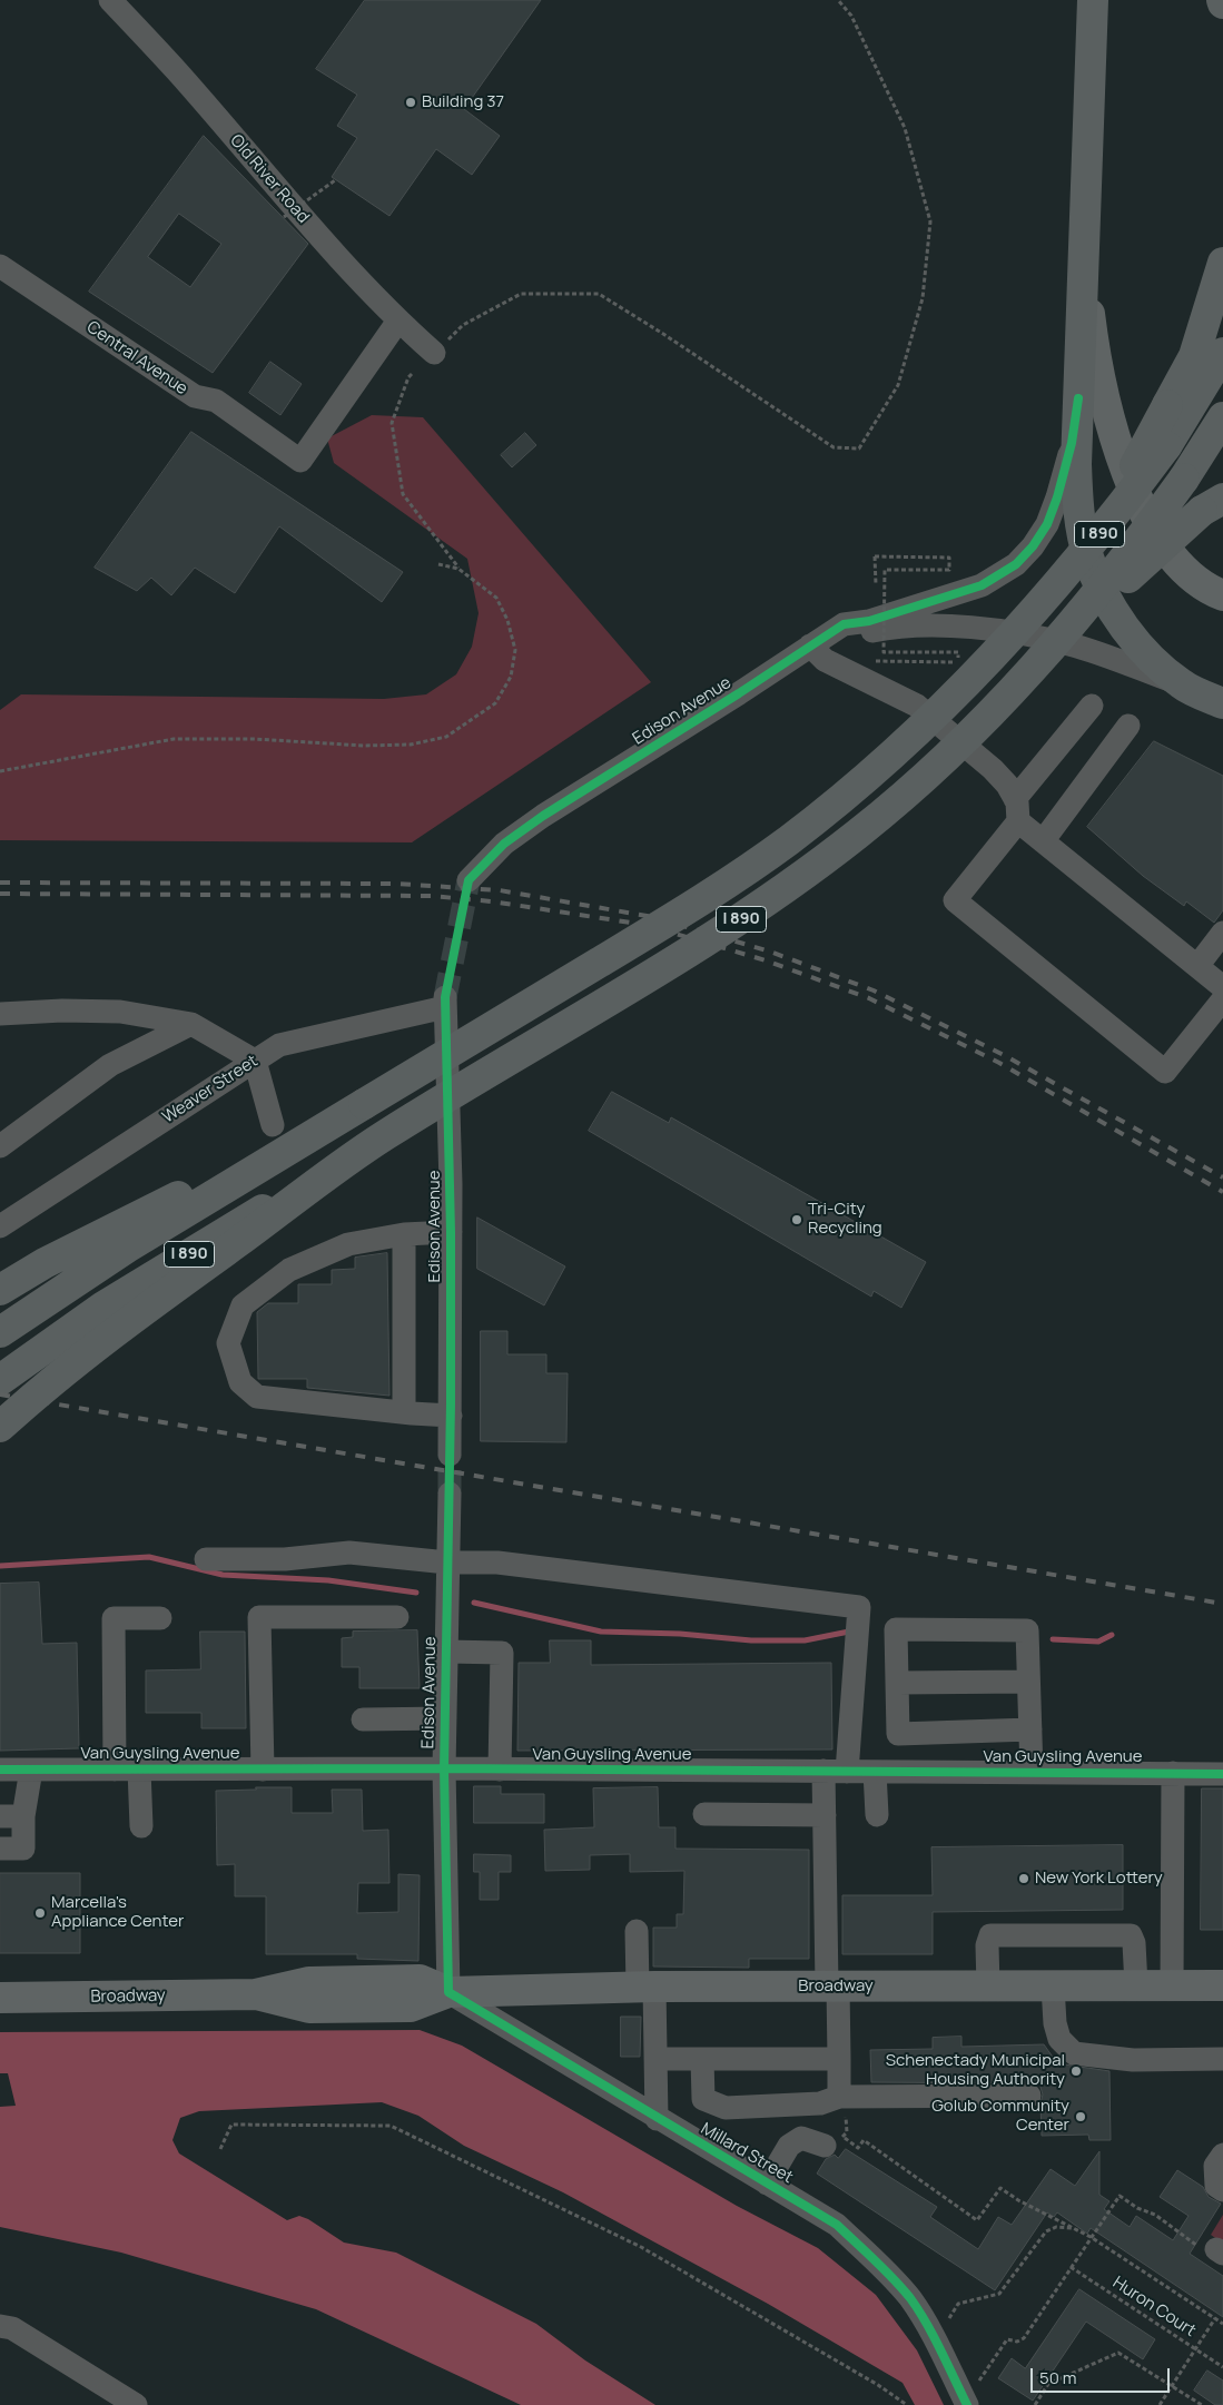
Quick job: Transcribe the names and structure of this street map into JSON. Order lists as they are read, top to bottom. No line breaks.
{"streets":{"highway":["I 890"],"main road":["Broadway"],"street":["Old River Road","Central Avenue","Edison Avenue","Weaver Street","Van Guysling Avenue","Millard Street"],"path":["Huron Court"]},"crossings":[["Old River Road","Central Avenue"],["Edison Avenue","Weaver Street"],["Edison Avenue","Van Guysling Avenue"],["Edison Avenue","Broadway"],["Edison Avenue","Millard Street"],["Broadway","Millard Street"]],"places":["Building 37","Tri-City Recycling","New York Lottery","Marcella's Appliance Center","Schenectady Municipal Housing Authority","Golub Community Center"],"scale_bar":"50 m"}
